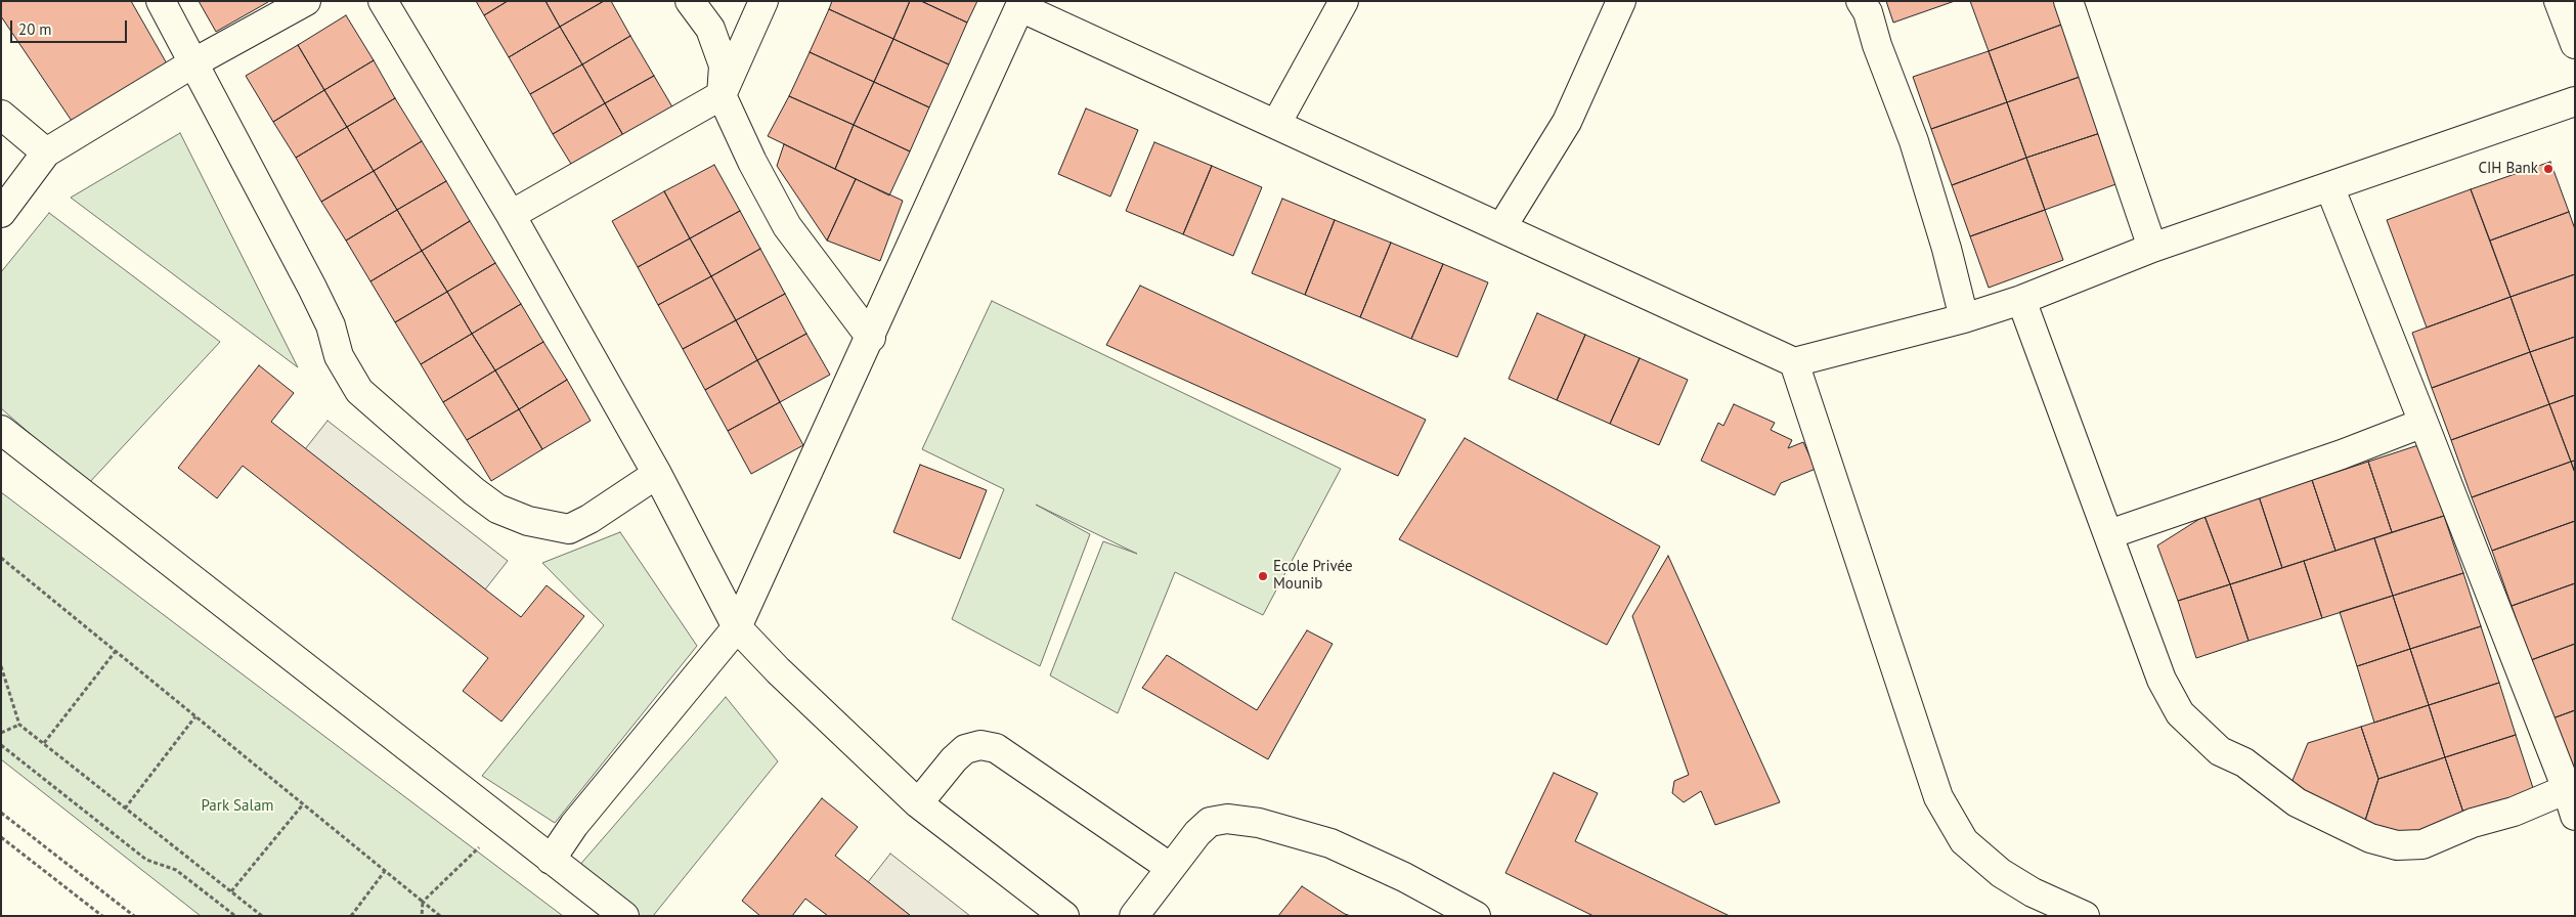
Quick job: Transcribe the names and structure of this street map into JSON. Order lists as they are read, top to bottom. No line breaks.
{"parks":["Park Salam"],"places":["CIH Bank","Ecole Privée Mounib"],"scale_bar":"20 m"}
